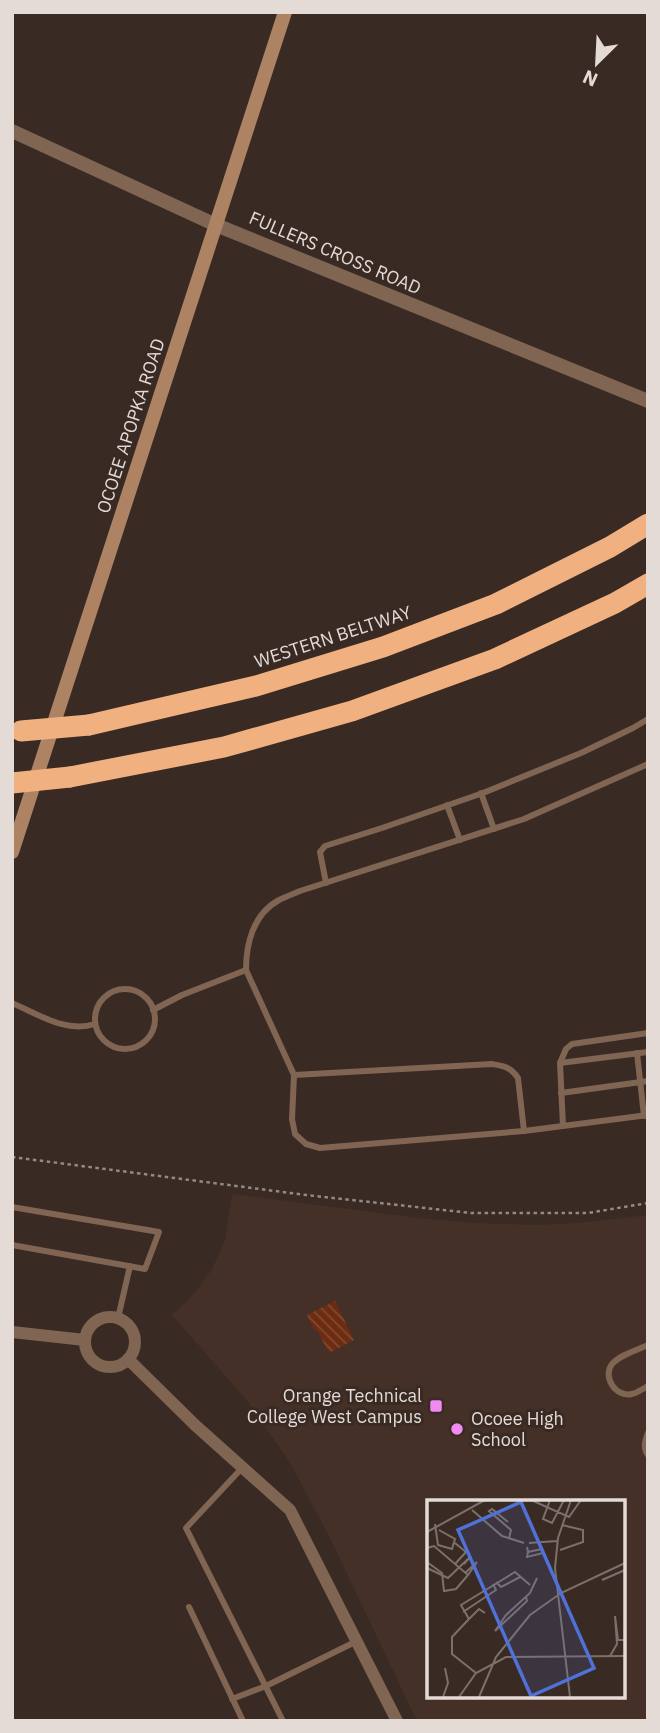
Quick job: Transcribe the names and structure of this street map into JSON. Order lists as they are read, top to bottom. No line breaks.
{"streets":{"highway":["WESTERN BELTWAY"],"main road":["OCOEE APOPKA ROAD"],"street":["FULLERS CROSS ROAD"]},"crossings":[["FULLERS CROSS ROAD","OCOEE APOPKA ROAD"]],"places":{"transit":["Orange Technical College West Campus"],"other":["Ocoee High School"]},"north":"bottom left"}
